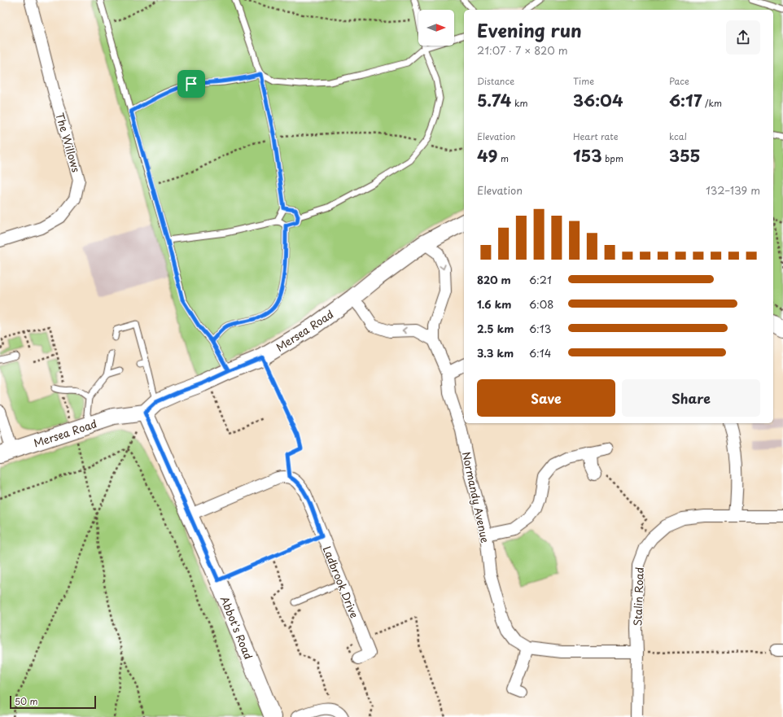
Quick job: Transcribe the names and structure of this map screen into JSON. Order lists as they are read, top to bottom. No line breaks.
{"streets":{"main road":["Mersea Road","Abbot's Road"],"street":["The Willows","Normandy Avenue","Ladbrook Drive","Stalin Road"]},"crossings":[["Mersea Road","Normandy Avenue"],["Mersea Road","Abbot's Road"],["Normandy Avenue","Stalin Road"]],"scale_bar":"50 m","north":"right","page":{"heading":["Evening run","21:07 · 7 × 820 m"],"stats":[["Distance","5.74 km"],["Time","36:04"],["Pace","6:17 /km"],["Elevation","49 m"],["Heart rate","153 bpm"],["kcal","355"]],"chart":["Elevation","132–139 m"],"list":[{"name":"820 m","note":"6:21"},{"name":"1.6 km","note":"6:08"},{"name":"2.5 km","note":"6:13"},{"name":"3.3 km","note":"6:14"}],"buttons":["Save","Share"],"scale":"50 m"}}
